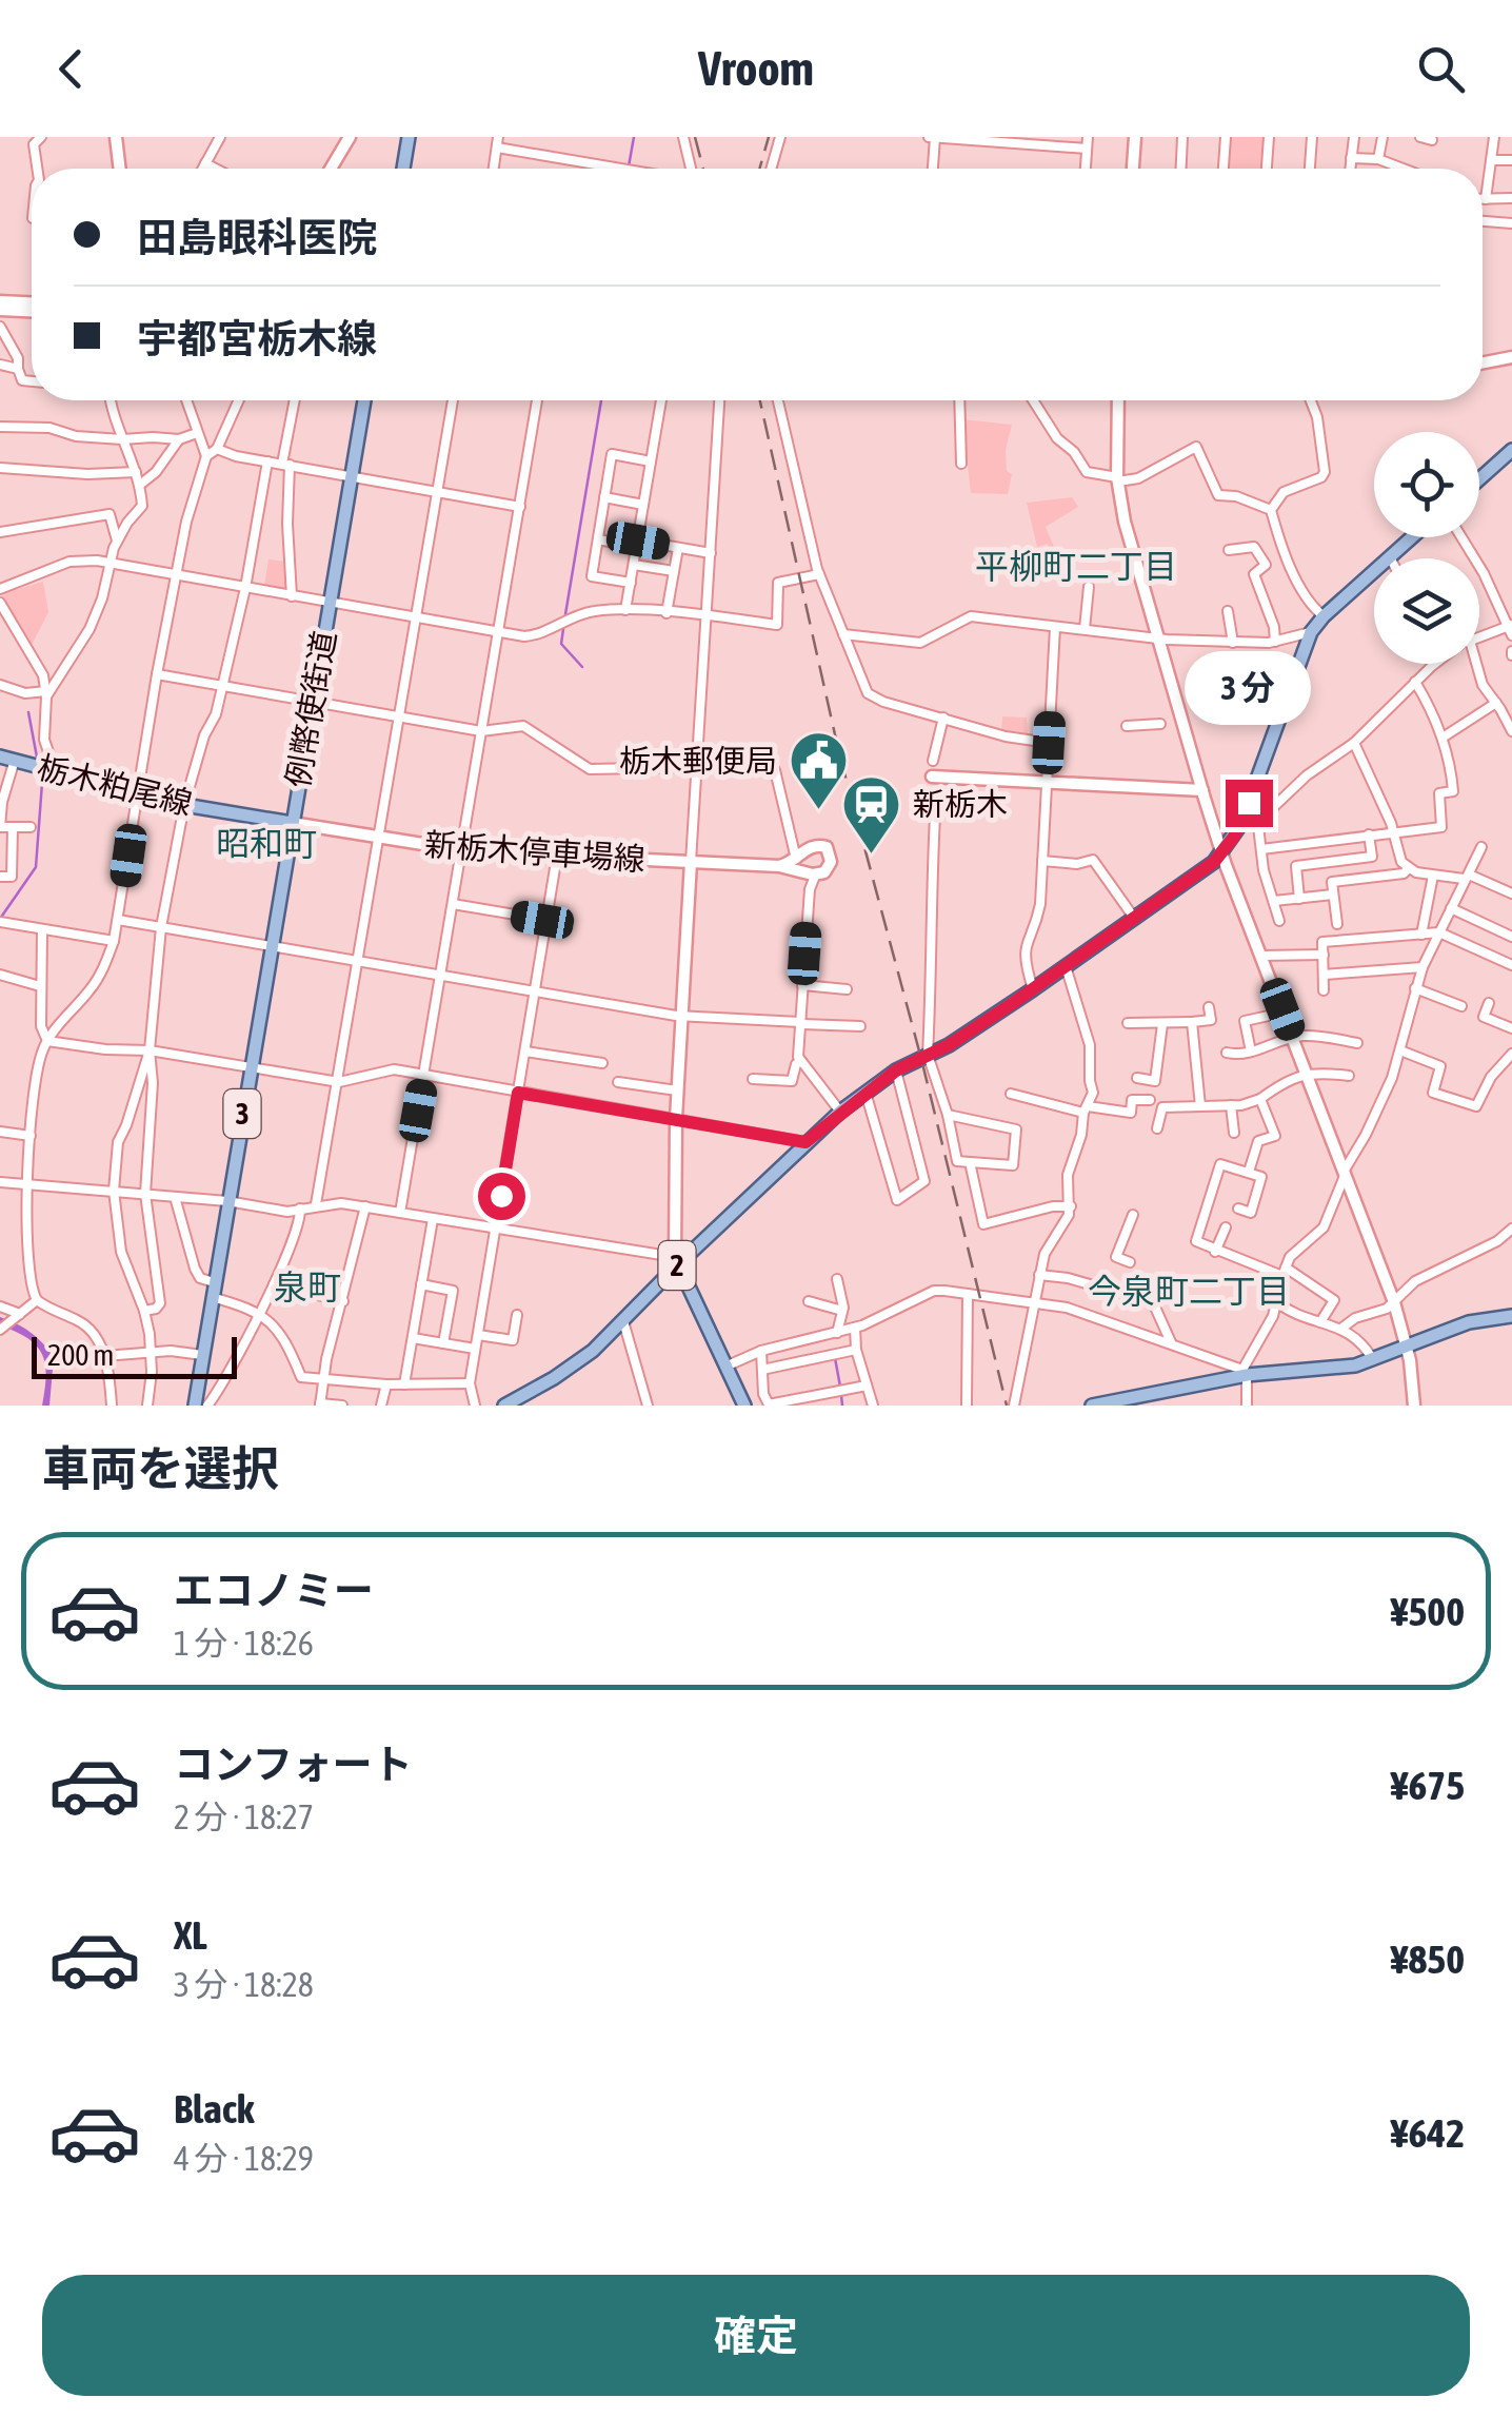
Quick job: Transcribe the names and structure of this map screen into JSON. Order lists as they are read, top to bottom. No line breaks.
{"streets":{"main road":["例幣使街道","栃木粕尾線","3","2"],"street":["新栃木停車場線"]},"crossings":[["例幣使街道","栃木粕尾線"],["例幣使街道","新栃木停車場線"],["栃木粕尾線","新栃木停車場線"]],"districts":["平柳町二丁目","昭和町","泉町","今泉町二丁目"],"places":{"public building":["栃木郵便局"],"station":["新栃木"]},"scale_bar":"200 m","page":{"header":"Vroom","banner":["田島眼科医院","宇都宮栃木線"],"bubble":"3 分","scale":"200 m","heading":"車両を選択","list":[{"name":"エコノミー","note":"1 分 · 18:26","value":"¥500"},{"name":"コンフォート","note":"2 分 · 18:27","value":"¥675"},{"name":"XL","note":"3 分 · 18:28","value":"¥850"},{"name":"Black","note":"4 分 · 18:29","value":"¥642"}],"buttons":"確定"}}
